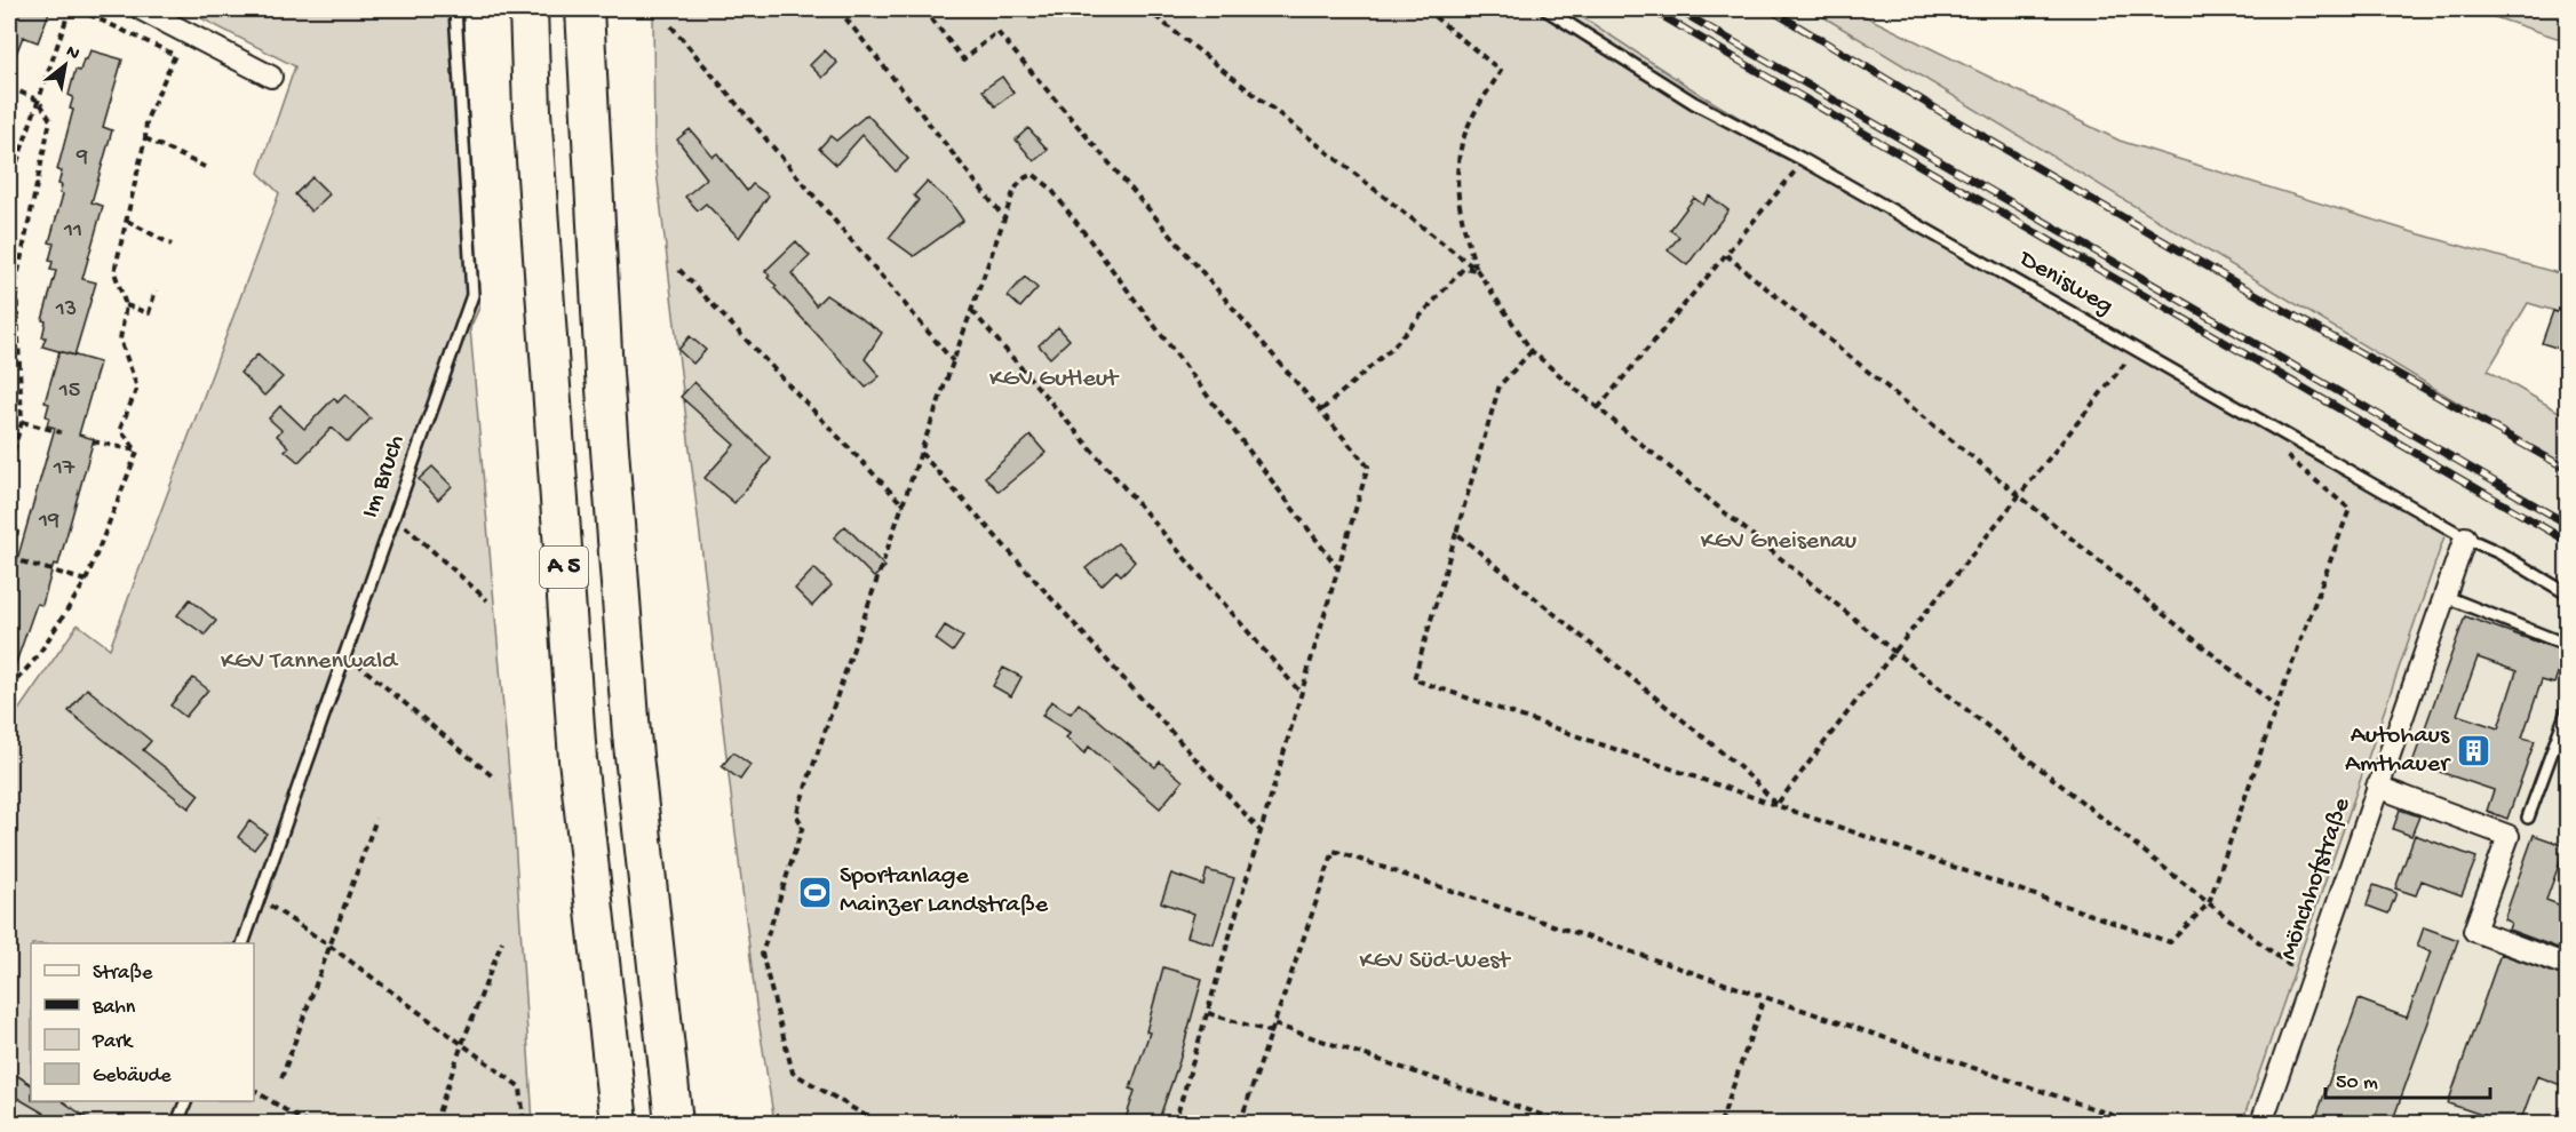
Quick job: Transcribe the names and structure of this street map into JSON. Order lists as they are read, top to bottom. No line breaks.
{"streets":{"highway":["A 5"],"street":["Mönchhofstraße"],"lane":["Denisweg","Im Bruch"]},"crossings":[["Denisweg","Mönchhofstraße"]],"parks":["KGV Gutleut","KGV Gneisenau","KGV Tannenwald","KGV Süd-West"],"places":{"building":["Autohaus Amthauer"],"sports":["Sportanlage Mainzer Landstraße"]},"house_numbers":["9","11","13","15","17","19"],"legend":["Straße","Bahn","Park","Gebäude"],"scale_bar":"50 m","north":"top right"}
